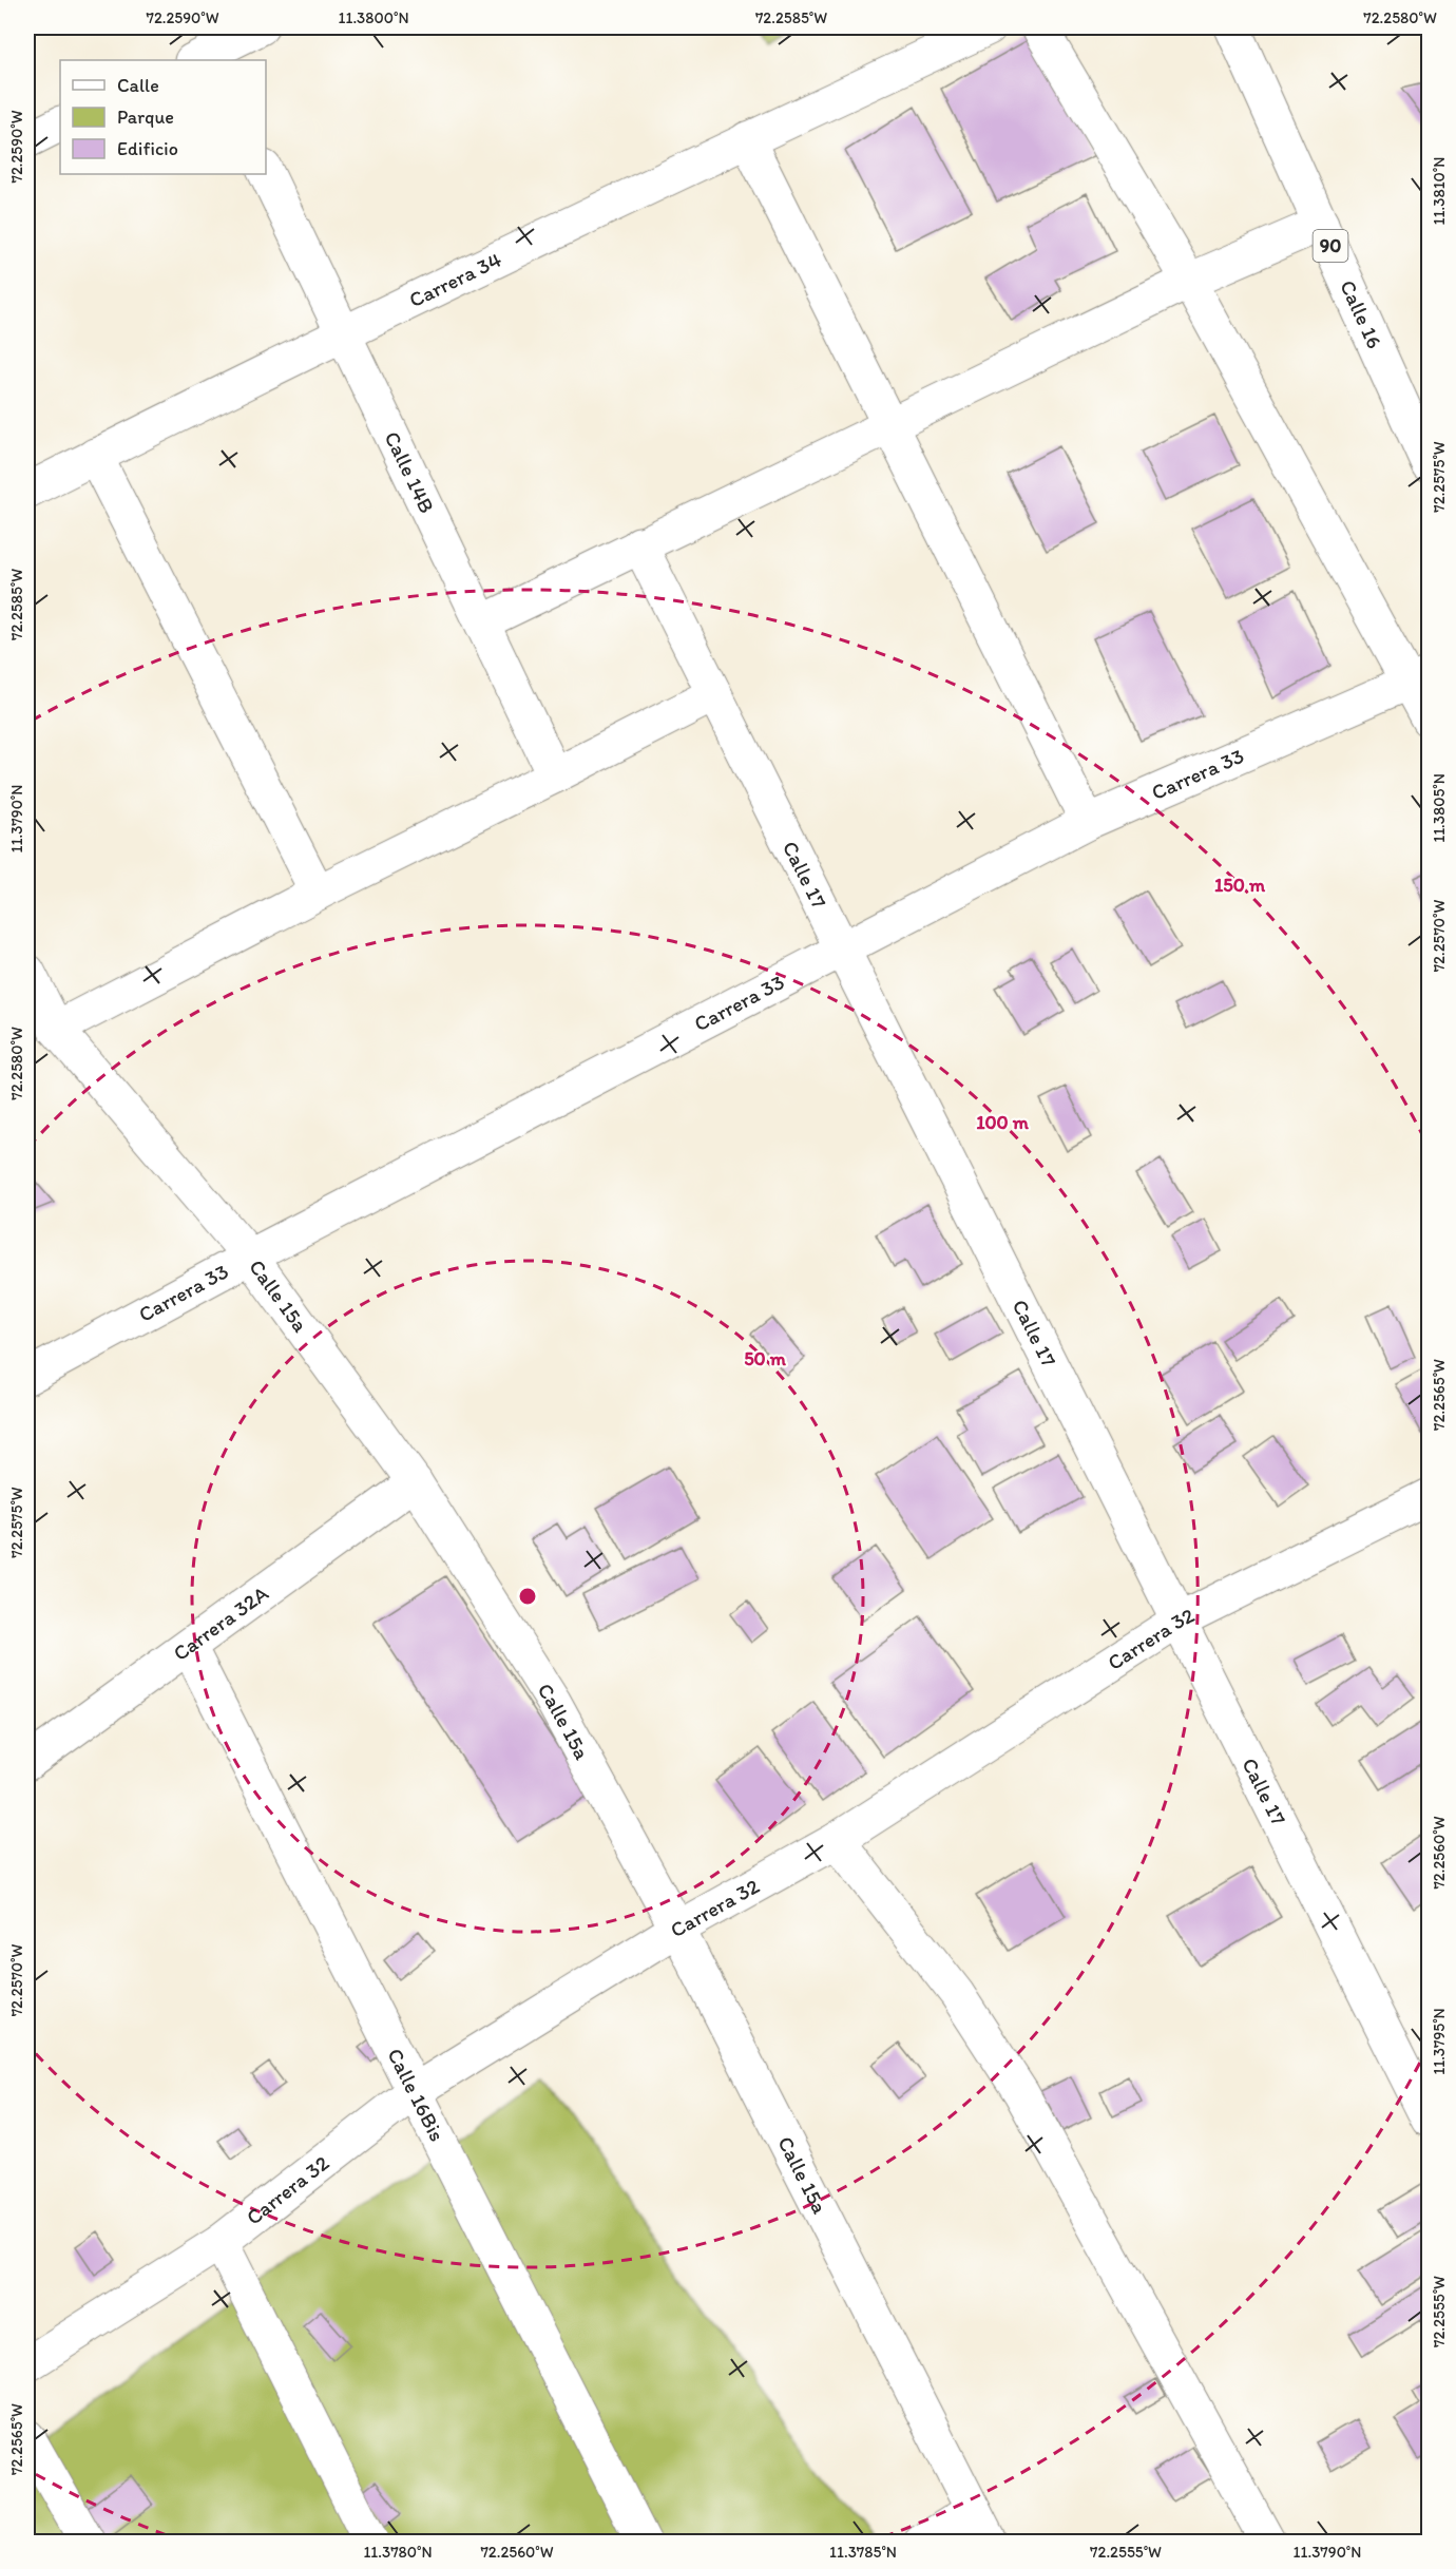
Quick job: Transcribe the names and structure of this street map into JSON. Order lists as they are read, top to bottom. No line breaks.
{"streets":{"main road":["90","Carrera 34","Calle 16","Calle 14B","Carrera 33","Calle 17","Calle 15a","Carrera 32A","Carrera 32","Calle 16Bis"]},"crossings":[["Carrera 34","Calle 14B"],["Carrera 33","Calle 17"],["Carrera 33","Calle 15a"],["Calle 17","Carrera 32"],["Calle 15a","Carrera 32A"],["Calle 15a","Carrera 32"],["Carrera 32A","Calle 16Bis"],["Carrera 32","Calle 16Bis"]],"legend":["Calle","Parque","Edificio"],"coordinates":["72.2590°W","11.3800°N","72.2585°W","72.2580°W","11.3810°N","72.2575°W","11.3805°N","11.3790°N","72.2570°W","72.2565°W","72.2560°W","11.3795°N","72.2555°W","11.3780°N","11.3785°N"],"rings":["150 m","100 m","50 m"]}
